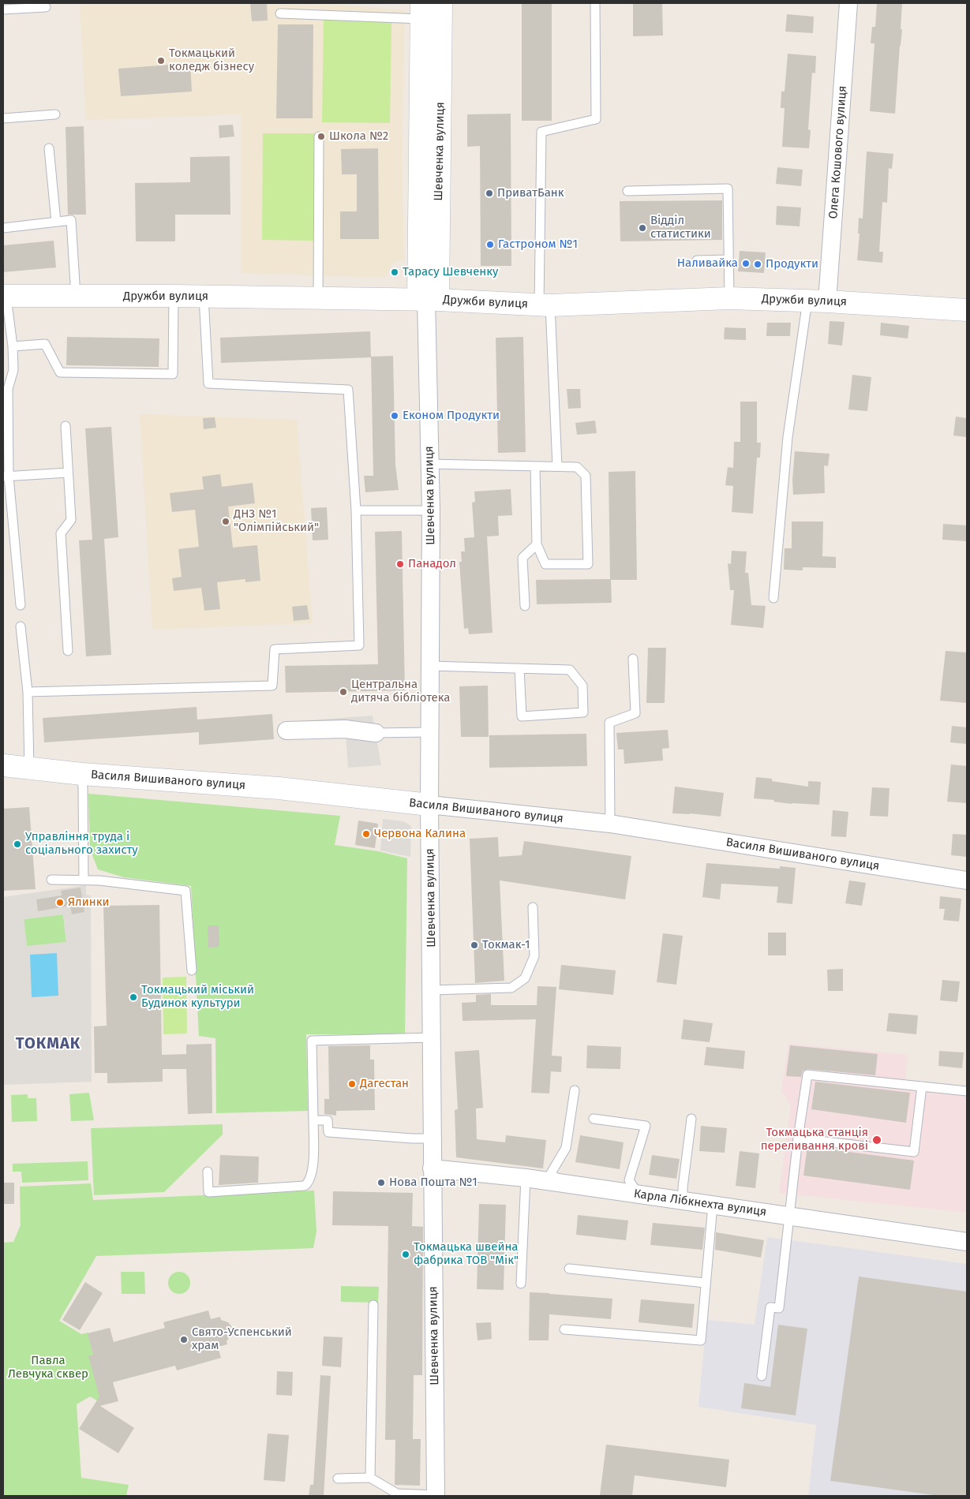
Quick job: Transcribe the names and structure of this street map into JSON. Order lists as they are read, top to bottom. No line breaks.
{"streets":{"street":["Шевченка вулиця","Олега Кошового вулиця","Дружби вулиця","Василя Вишиваного вулиця","Карла Лібкнехта вулиця"]},"crossings":[["Шевченка вулиця","Дружби вулиця"],["Шевченка вулиця","Василя Вишиваного вулиця"],["Шевченка вулиця","Карла Лібкнехта вулиця"],["Олега Кошового вулиця","Дружби вулиця"]],"districts":["ТОКМАК"],"parks":["Павла Левчука сквер"],"places":["Токмацький коледж бізнесу","Школа №2","ПриватБанк","Відділ статистики","Гастроном №1","Наливайка","Продукти","Тарасу Шевченку","Економ Продукти","ДНЗ №1 \"Олімпійський\"","Панадол","Центральна дитяча бібліотека","Червона Калина","Управління труда і соціального захисту","Ялинки","Токмак-1","Токмацький міський Будинок культури","Дагестан","Токмацька станція переливання крові","Нова Пошта №1","Токмацька швейна фабрика ТОВ \"Мік\"","Свято-Успенський храм"]}
